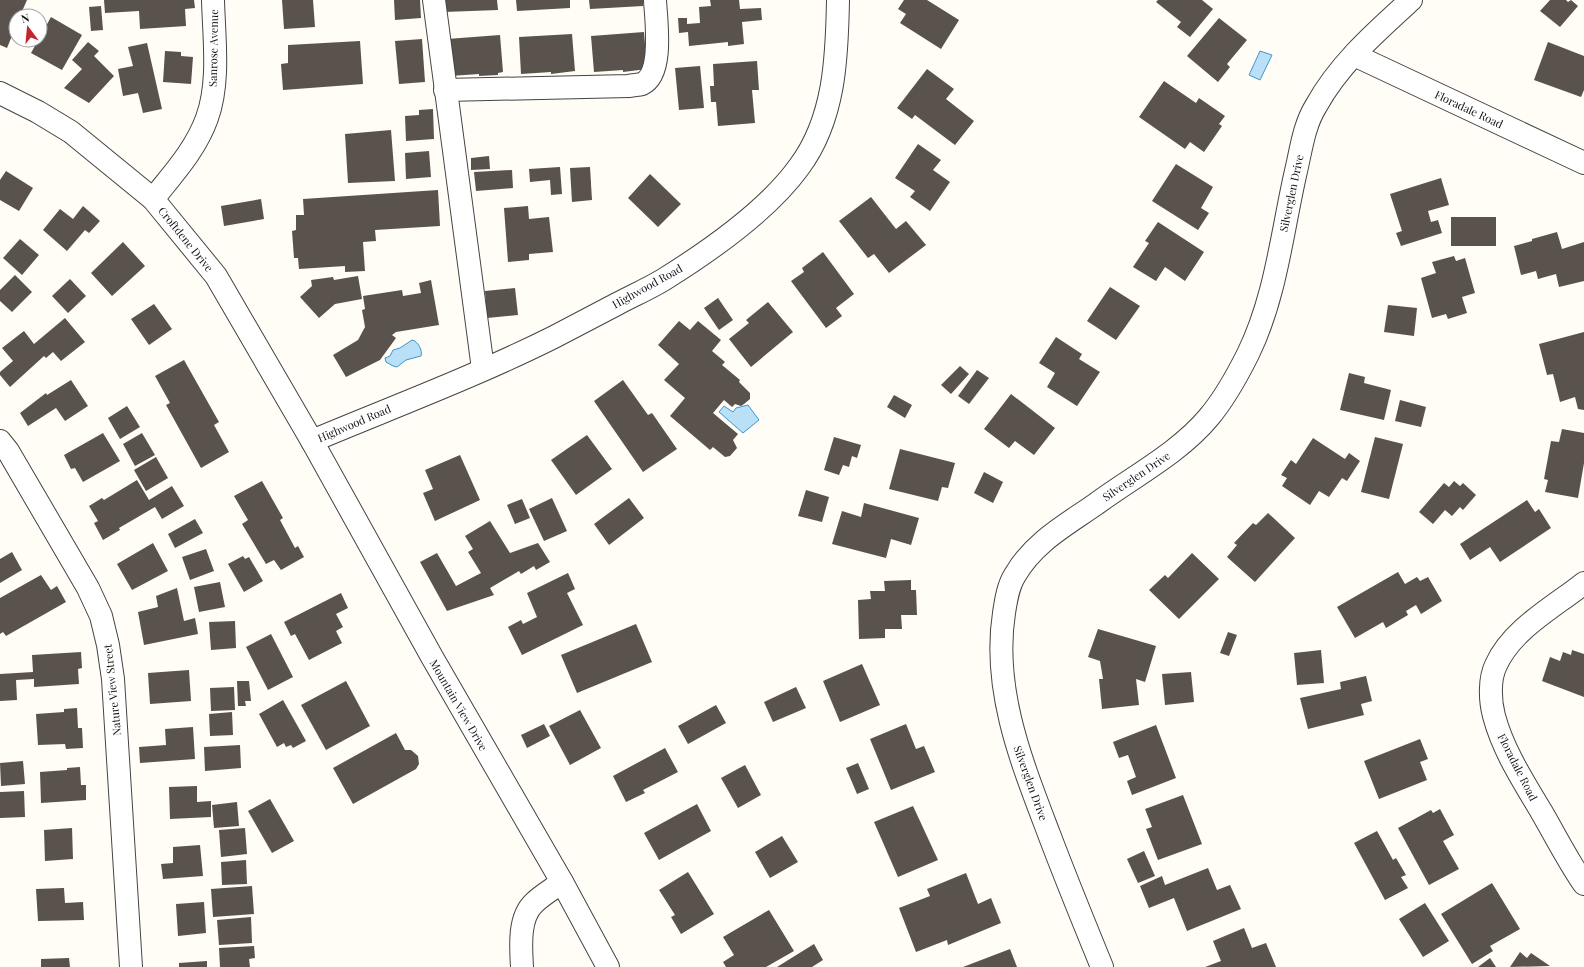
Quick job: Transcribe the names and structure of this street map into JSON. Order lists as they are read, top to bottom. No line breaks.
{"streets":{"street":["Sanrose Avenue","Floradale Road","Silverglen Drive","Croftdene Drive","Highwood Road","Nature View Street","Mountain View Drive"]},"crossings":[["Sanrose Avenue","Croftdene Drive"],["Floradale Road","Silverglen Drive"],["Croftdene Drive","Highwood Road"],["Croftdene Drive","Mountain View Drive"],["Highwood Road","Mountain View Drive"]],"north":"top"}
